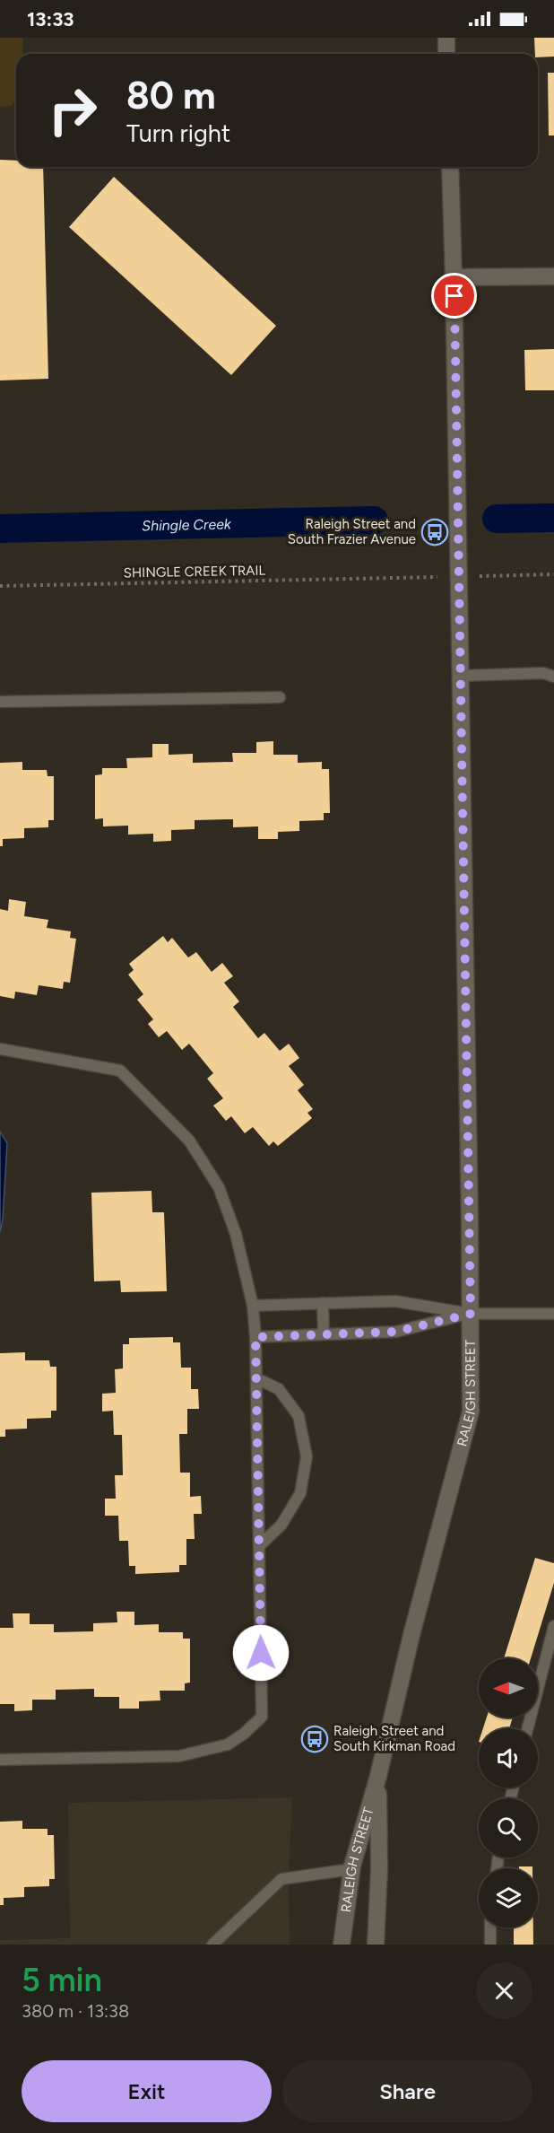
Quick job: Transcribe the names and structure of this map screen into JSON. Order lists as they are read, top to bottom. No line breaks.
{"streets":{"street":["RALEIGH STREET"],"path":["SHINGLE CREEK TRAIL"]},"water":["Shingle Creek"],"places":{"bus stop":["Raleigh Street and South Frazier Avenue","Raleigh Street and South Kirkman Road"]},"north":"left","page":{"status":"13:33","turn":["80 m","Turn right"],"heading":["5 min","380 m · 13:38"],"buttons":["Exit","Share"]}}
